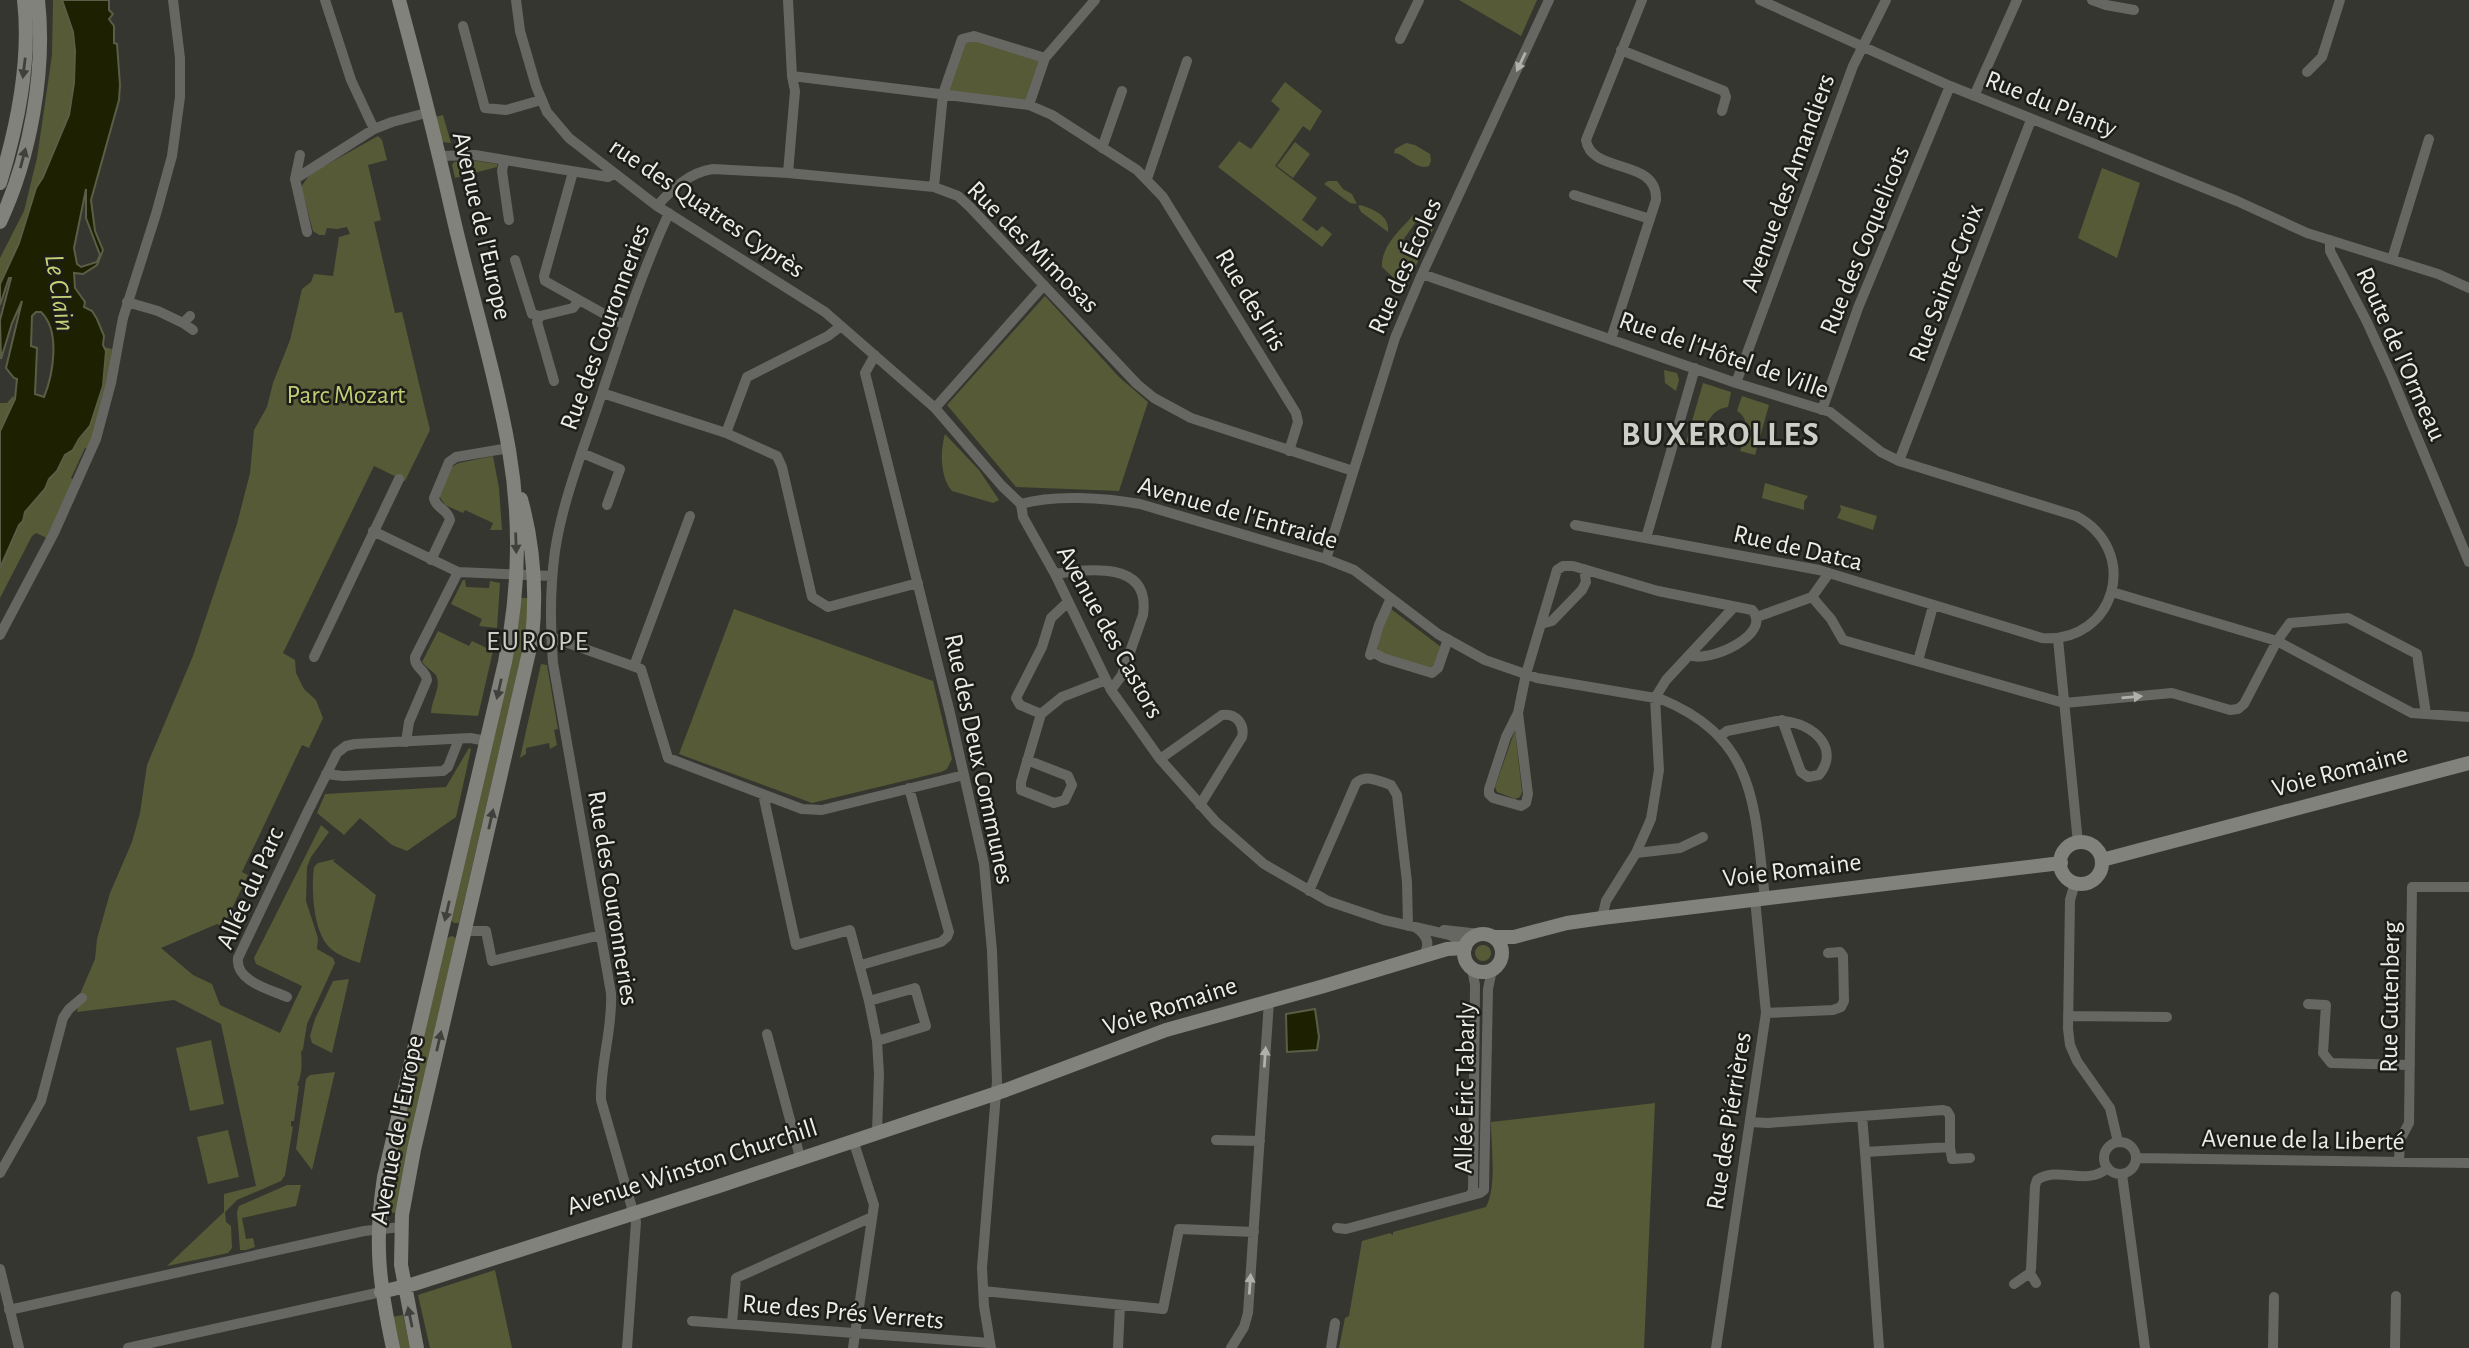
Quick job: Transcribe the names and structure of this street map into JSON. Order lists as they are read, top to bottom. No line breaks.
{"streets":{"main road":["Avenue de l'Europe","Voie Romaine","Avenue Winston Churchill"],"street":["Rue du Planty","Avenue des Amandiers","rue des Quatres Cyprès","Rue des Coquelicots","Rue des Mimosas","Rue des Écoles","Rue Sainte-Croix","Rue des Iris","Rue des Couronneries","Route de l'Ormeau","Rue de l'Hôtel de Ville","Avenue de l'Entraide","Rue de Datca","Avenue des Castors","Rue des Deux Communes","Allée du Parc","Rue Gutenberg","Allée Éric Tabarly","Rue des Piérrières","Avenue de la Liberté","Rue des Prés Verrets"]},"crossings":[["Rue du Planty","Avenue des Amandiers"],["Rue du Planty","Rue des Coquelicots"],["Rue du Planty","Rue Sainte-Croix"],["Rue du Planty","Route de l'Ormeau"],["Avenue des Amandiers","Rue de l'Hôtel de Ville"],["rue des Quatres Cyprès","Rue des Mimosas"],["rue des Quatres Cyprès","Rue des Couronneries"],["rue des Quatres Cyprès","Avenue des Castors"],["rue des Quatres Cyprès","Rue des Deux Communes"],["Avenue de l'Europe","Allée du Parc"],["Avenue de l'Europe","Avenue Winston Churchill"],["Rue des Coquelicots","Rue de l'Hôtel de Ville"],["Rue des Mimosas","Rue des Écoles"],["Rue des Mimosas","Rue des Iris"],["Rue des Écoles","Rue de l'Hôtel de Ville"],["Rue des Écoles","Avenue de l'Entraide"],["Rue Sainte-Croix","Rue de l'Hôtel de Ville"],["Rue des Couronneries","Avenue Winston Churchill"],["Avenue de l'Entraide","Avenue des Castors"],["Avenue de l'Entraide","Voie Romaine"],["Avenue de l'Entraide","Rue des Piérrières"],["Avenue des Castors","Rue des Deux Communes"],["Avenue des Castors","Voie Romaine"],["Avenue des Castors","Allée Éric Tabarly"],["Rue des Deux Communes","Voie Romaine"],["Rue des Deux Communes","Avenue Winston Churchill"],["Rue des Deux Communes","Rue des Prés Verrets"],["Voie Romaine","Allée Éric Tabarly"],["Voie Romaine","Rue des Piérrières"],["Voie Romaine","Avenue Winston Churchill"],["Rue Gutenberg","Avenue de la Liberté"]],"one_way":["Rue des Écoles"],"districts":["BUXEROLLES","EUROPE"],"water":["Le Clain"],"parks":["Parc Mozart"]}
